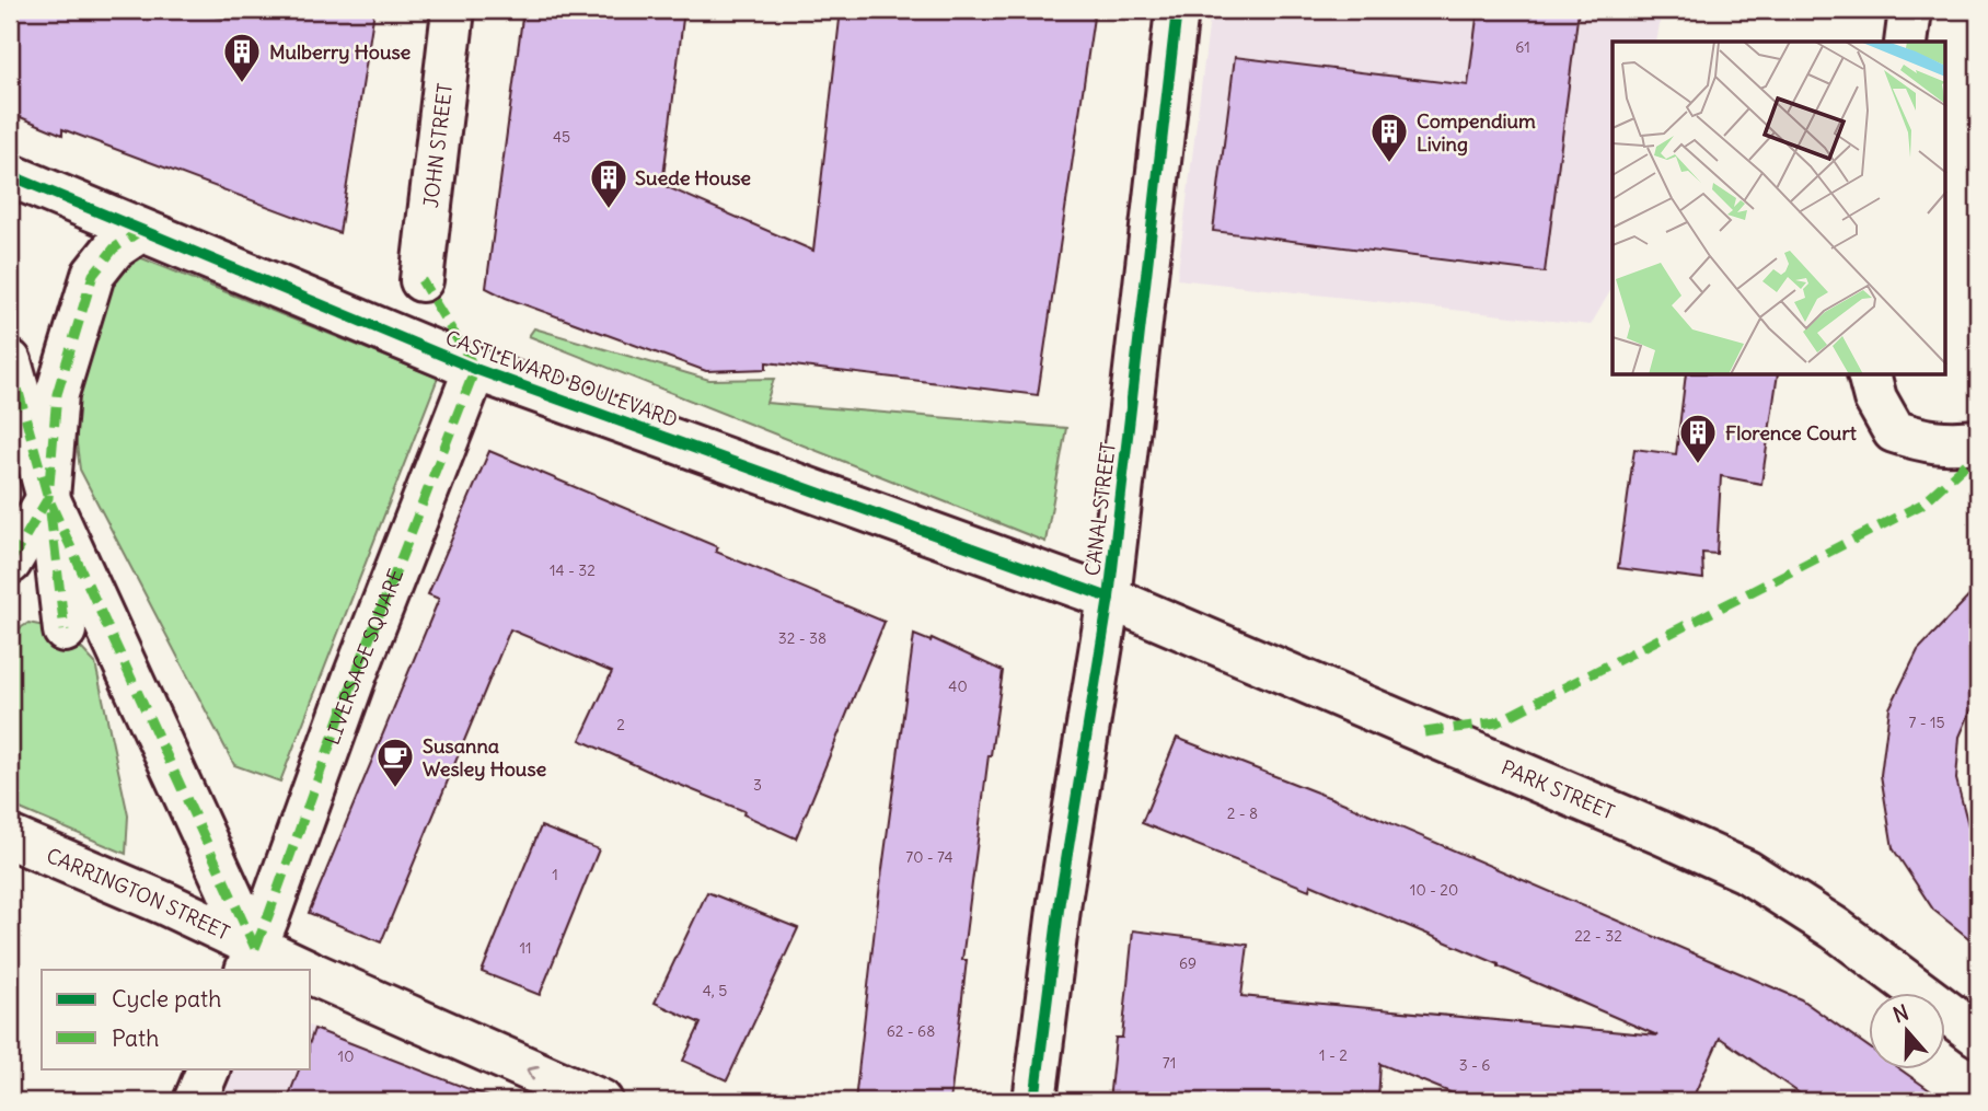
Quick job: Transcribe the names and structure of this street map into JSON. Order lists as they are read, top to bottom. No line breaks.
{"streets":{"street":["JOHN STREET","CASTLEWARD BOULEVARD","CANAL STREET","LIVERSAGE SQUARE","PARK STREET","CARRINGTON STREET"]},"crossings":[["CASTLEWARD BOULEVARD","CANAL STREET"],["CASTLEWARD BOULEVARD","LIVERSAGE SQUARE"],["CASTLEWARD BOULEVARD","PARK STREET"],["CANAL STREET","PARK STREET"],["LIVERSAGE SQUARE","CARRINGTON STREET"]],"one_way":["CARRINGTON STREET"],"places":{"building":["Mulberry House","Compendium Living","Suede House","Florence Court"],"cafe":["Susanna Wesley House"]},"house_numbers":["61","45","14 - 32","32 - 38","40","7 - 15","2","3","2 - 8","70 - 74","1","10 - 20","22 - 32","11","69","4, 5","62 - 68","1 - 2","10","71","3 - 6"],"legend":["Cycle path","Path"],"north":"top"}
